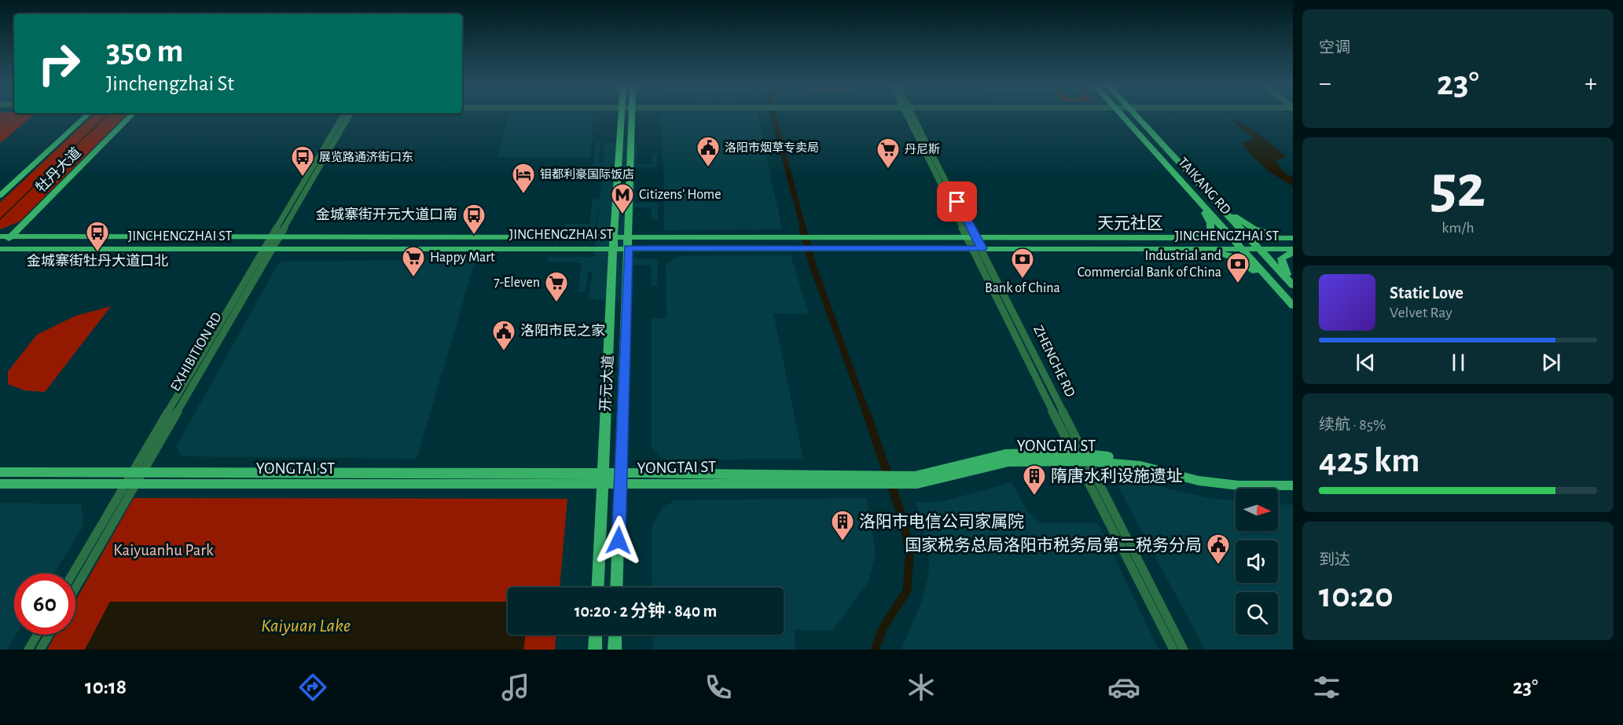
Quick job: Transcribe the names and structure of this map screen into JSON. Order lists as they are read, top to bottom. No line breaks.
{"streets":{"main road":["牡丹大道","TAIKANG RD","JINCHENGZHAI ST","开元大道","YONGTAI ST"],"street":["EXHIBITION RD","ZHENGHE RD"]},"crossings":[["牡丹大道","JINCHENGZHAI ST"],["TAIKANG RD","JINCHENGZHAI ST"],["JINCHENGZHAI ST","EXHIBITION RD"],["JINCHENGZHAI ST","ZHENGHE RD"],["JINCHENGZHAI ST","开元大道"],["EXHIBITION RD","YONGTAI ST"],["ZHENGHE RD","YONGTAI ST"],["开元大道","YONGTAI ST"]],"districts":["天元社区"],"water":["Kaiyuan Lake"],"parks":["Kaiyuanhu Park"],"places":{"public building":["洛阳市烟草专卖局","洛阳市民之家","国家税务总局洛阳市税务局第二税务分局"],"supermarket":["丹尼斯","Happy Mart","7-Eleven"],"bus stop":["展览路通济街口东","金城寨街开元大道口南","金城寨街牡丹大道口北"],"hotel":["钼都利豪国际饭店"],"metro station":["Citizens' Home"],"bank":["Bank of China","Industrial and Commercial Bank of China"],"building":["隋唐水利设施遗址","洛阳市电信公司家属院"]},"north":"right","page":{"tile":["空调",["52","km/h"],["续航 · 85%","425 km"],["到达","10:20"]],"turn":["350 m","Jinchengzhai St"],"heat":["−","23°","+"],"song":["Static Love","Velvet Ray"],"limit":"60","trip":"10:20 · 2 分钟 · 840 m","tabs":["10:18","23°"]}}
